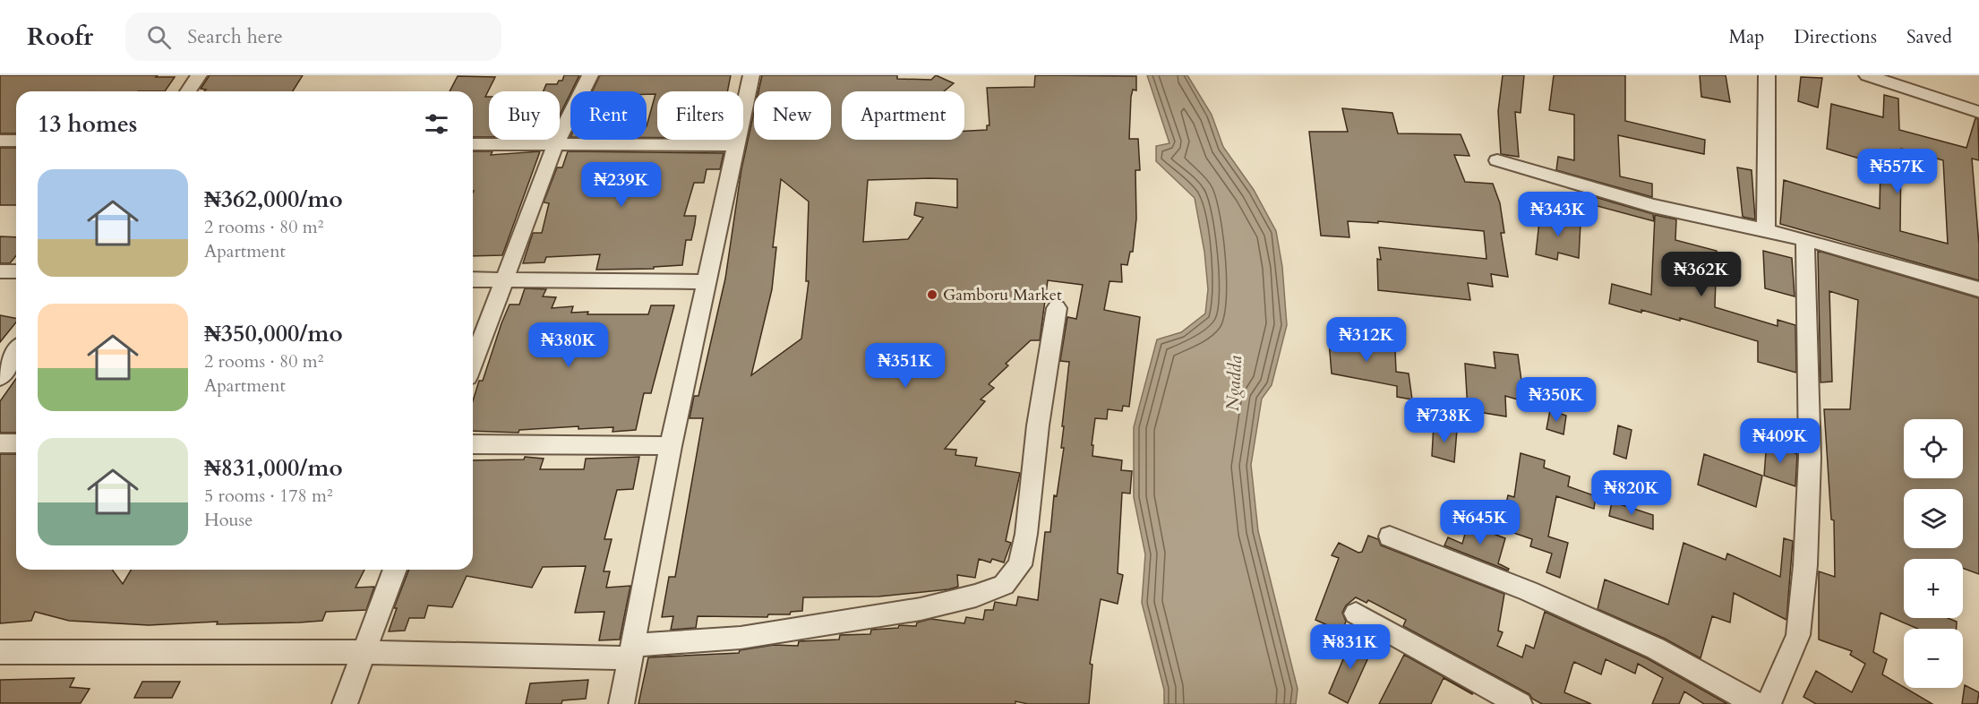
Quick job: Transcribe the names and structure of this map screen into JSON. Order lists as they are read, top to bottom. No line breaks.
{"water":["Ngadda"],"places":["Gamboru Market"],"page":{"header":"Roofr","search":"Search here","nav":["Map","Directions","Saved"],"chip":["Buy","Rent","Filters","New","Apartment"],"heading":"13 homes","price":["₦557K","₦239K","₦343K","₦362K","₦312K","₦380K","₦351K","₦350K","₦738K","₦409K","₦820K","₦645K","₦831K"],"list":[{"name":"₦362,000/mo","note":"2 rooms · 80 m² · Apartment"},{"name":"₦350,000/mo","note":"2 rooms · 80 m² · Apartment"},{"name":"₦831,000/mo","note":"5 rooms · 178 m² · House"}],"map_buttons":["+","−"]}}
